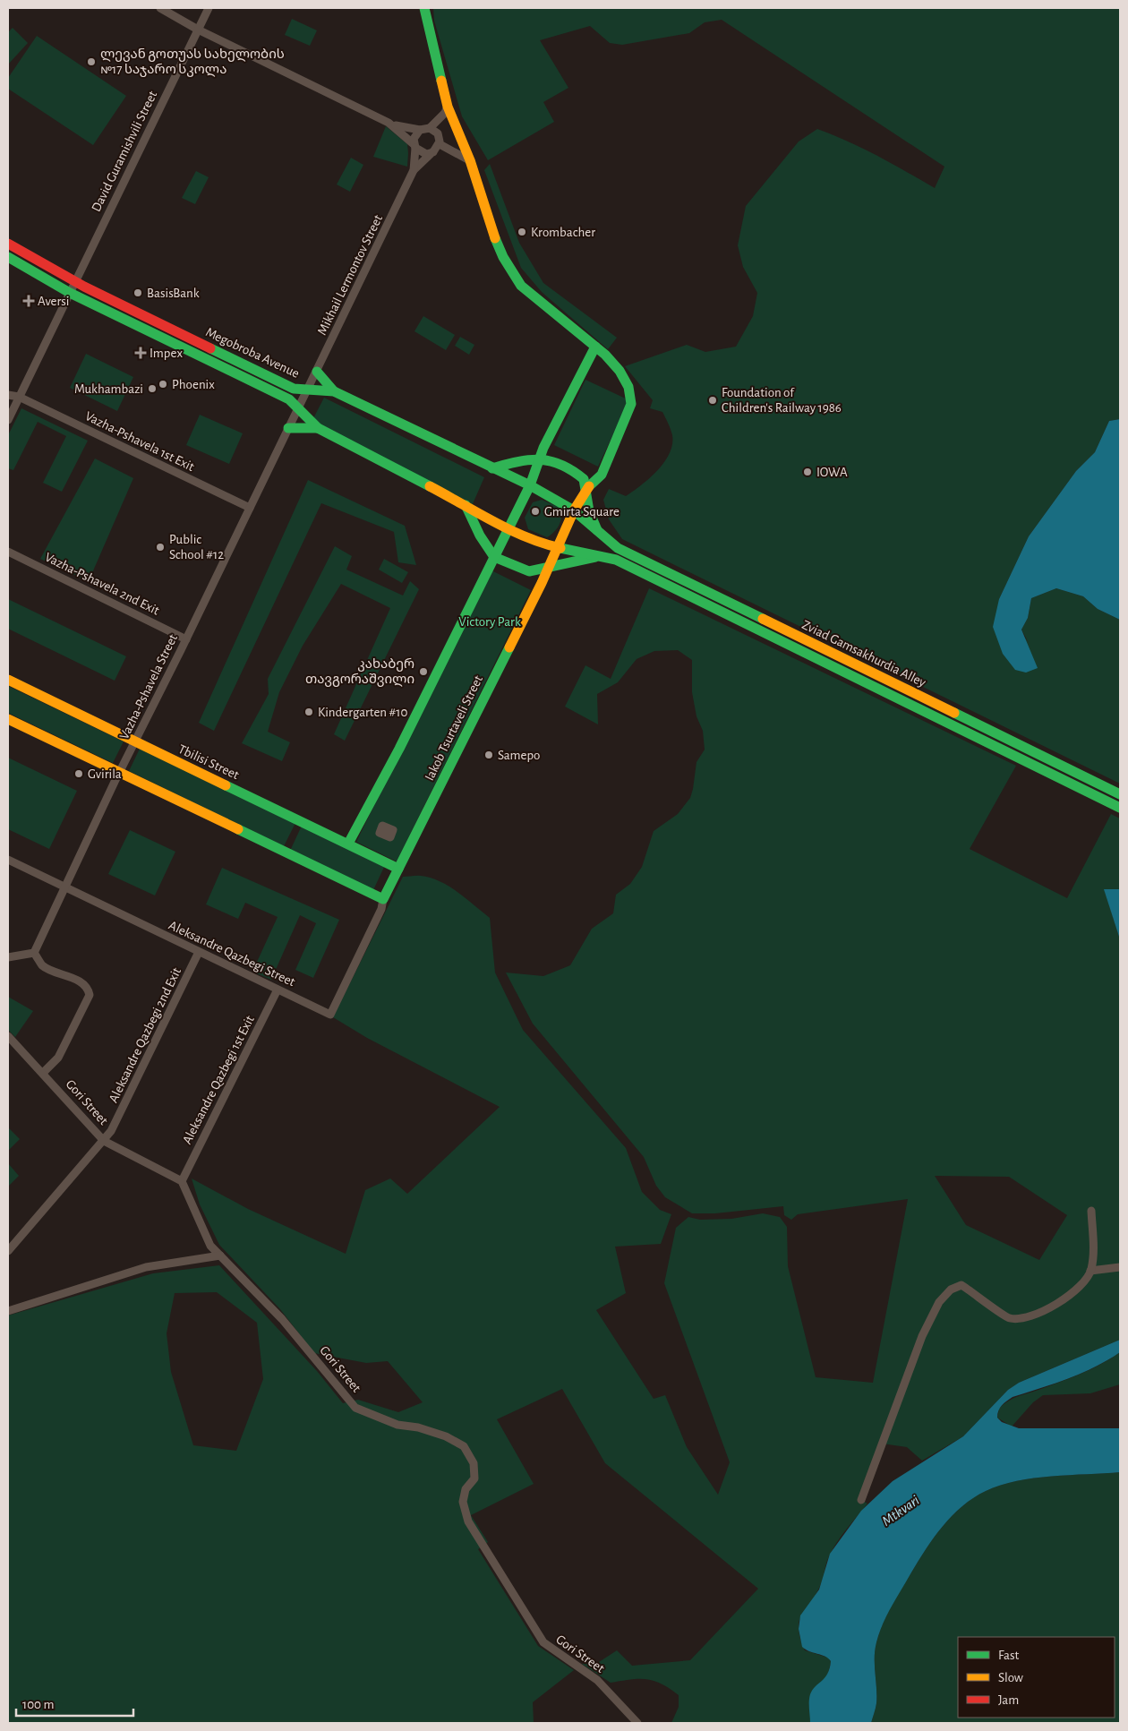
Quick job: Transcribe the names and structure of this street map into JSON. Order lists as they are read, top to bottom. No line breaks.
{"streets":{"main road":["Megobroba Avenue","Zviad Gamsakhurdia Alley","Iakob Tsurtaveli Street","Tbilisi Street"],"street":["David Guramishvili Street","Mikhail Lermontov Street","Vazha-Pshavela 1st Exit","Vazha-Pshavela 2nd Exit","Vazha-Pshavela Street","Aleksandre Qazbegi Street","Aleksandre Qazbegi 2nd Exit","Aleksandre Qazbegi 1st Exit","Gori Street"]},"crossings":[["David Guramishvili Street","Megobroba Avenue"],["David Guramishvili Street","Vazha-Pshavela 1st Exit"],["Mikhail Lermontov Street","Megobroba Avenue"],["Mikhail Lermontov Street","Vazha-Pshavela Street"],["Megobroba Avenue","Vazha-Pshavela Street"],["Vazha-Pshavela 1st Exit","Vazha-Pshavela Street"],["Vazha-Pshavela 2nd Exit","Vazha-Pshavela Street"],["Vazha-Pshavela Street","Tbilisi Street"],["Vazha-Pshavela Street","Aleksandre Qazbegi Street"],["Iakob Tsurtaveli Street","Tbilisi Street"],["Iakob Tsurtaveli Street","Aleksandre Qazbegi Street"],["Aleksandre Qazbegi Street","Aleksandre Qazbegi 2nd Exit"],["Aleksandre Qazbegi Street","Aleksandre Qazbegi 1st Exit"],["Aleksandre Qazbegi 2nd Exit","Gori Street"],["Aleksandre Qazbegi 1st Exit","Gori Street"]],"water":["Mtkvari"],"parks":["Victory Park"],"places":{"other":["ლევან გოთუას სახელობის №17 საჯარო სკოლა","Krombacher","BasisBank","Phoenix","Mukhambazi","Foundation of Children's Railway 1986","IOWA","Gmirta Square","Public School #12","კახაბერ თავგორაშვილი","Kindergarten #10","Samepo","Gvirila"],"health":["Aversi","Impex"]},"legend":["Fast","Slow","Jam"],"scale_bar":"100 m"}
